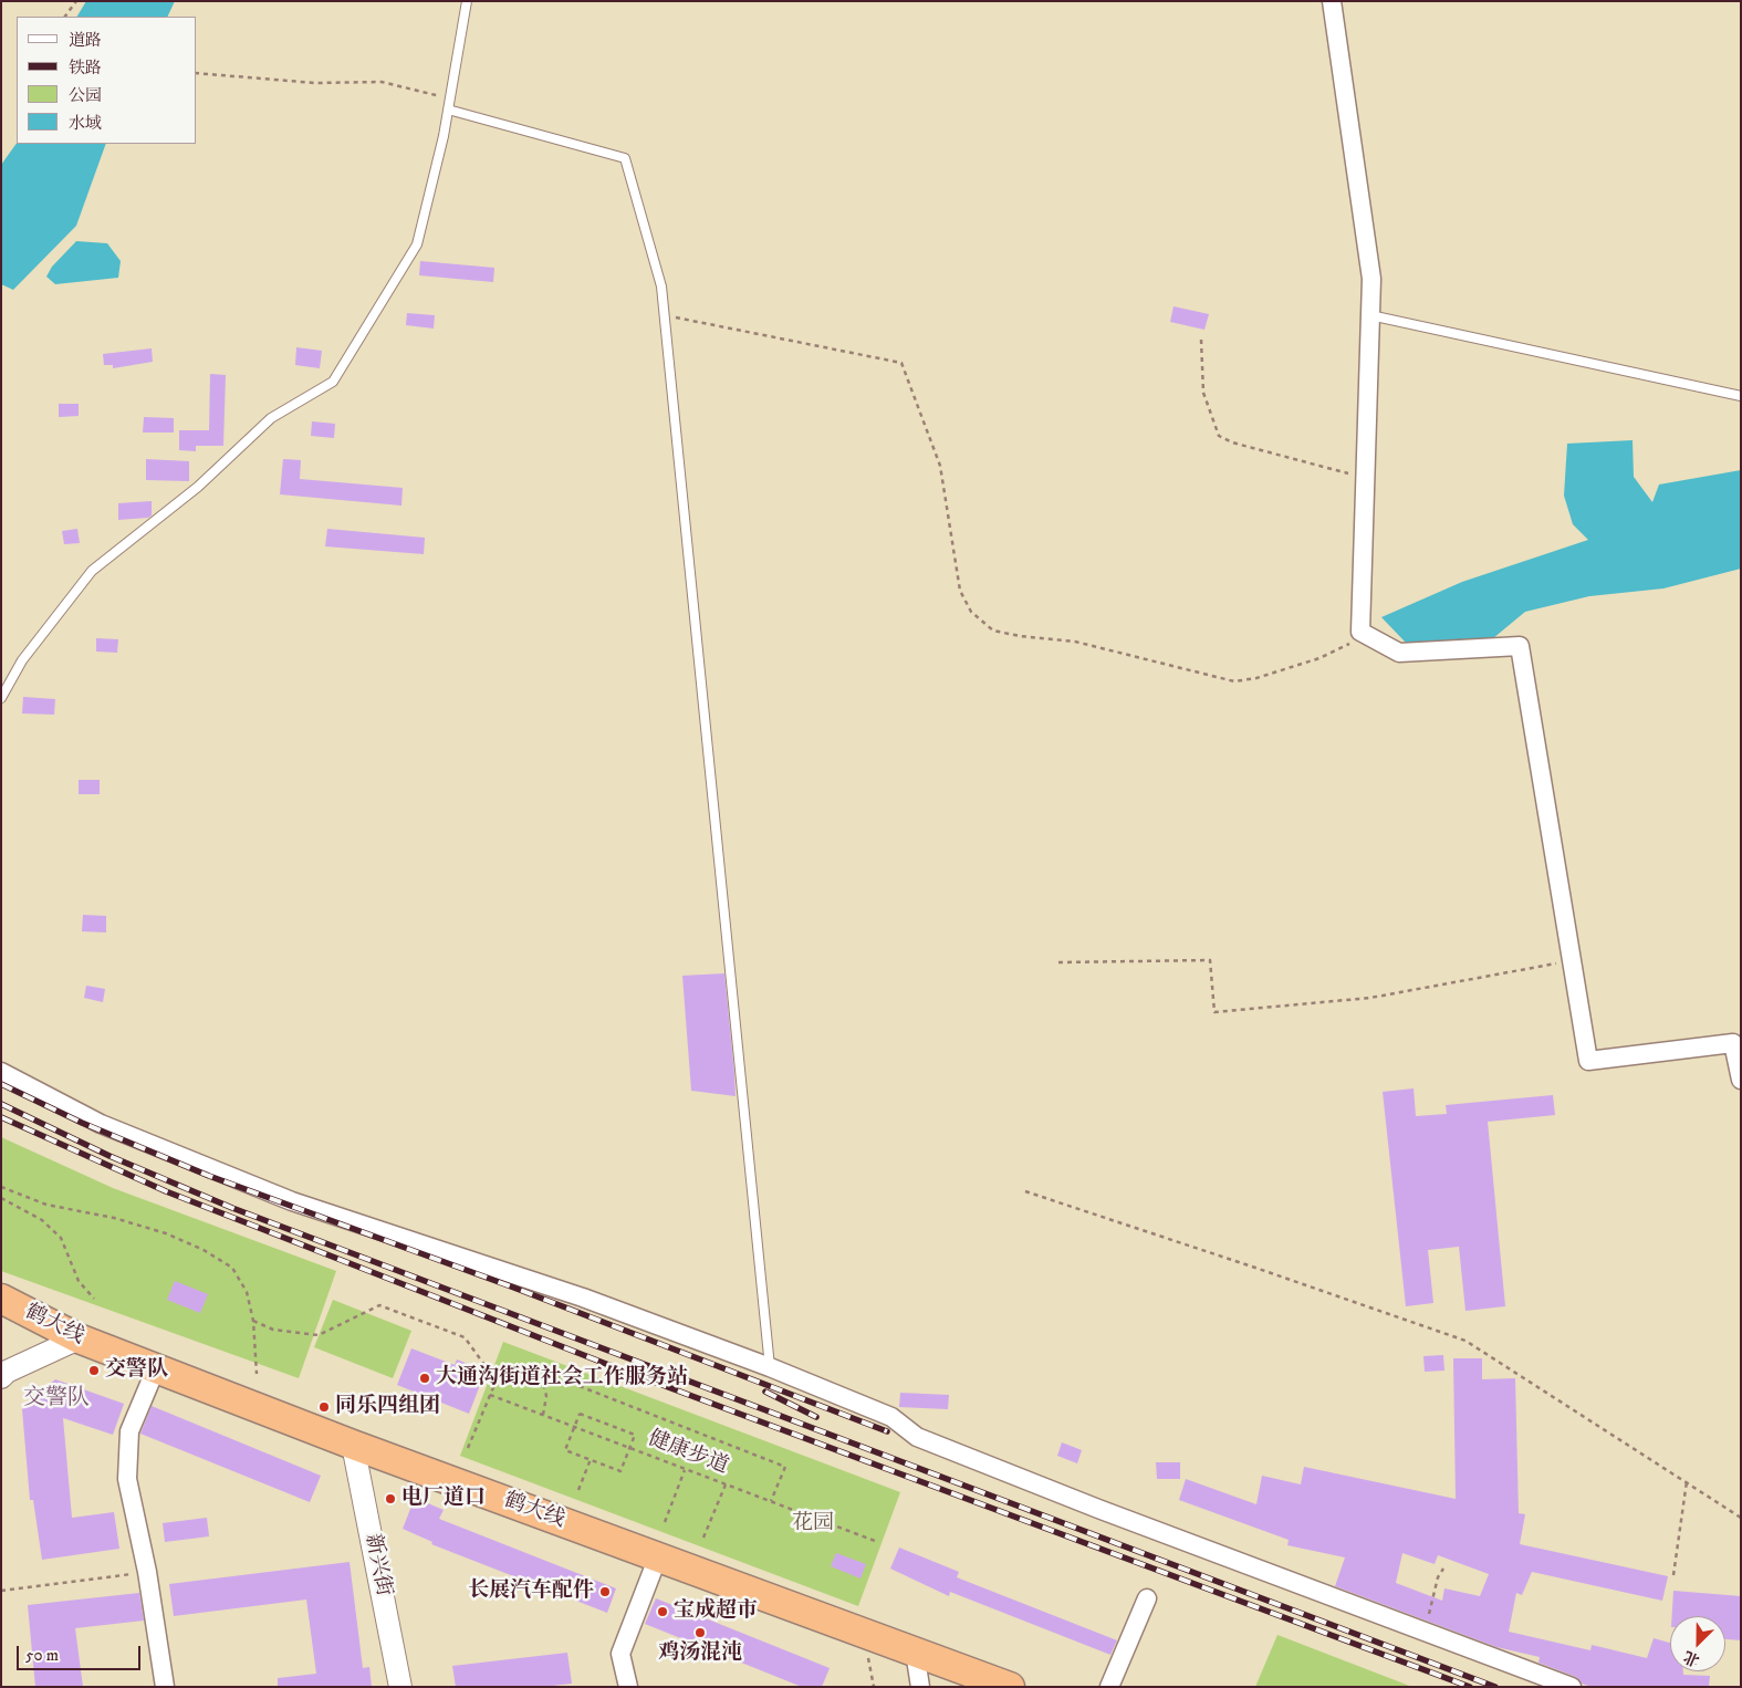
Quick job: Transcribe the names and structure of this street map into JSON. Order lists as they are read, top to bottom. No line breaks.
{"streets":{"highway":["鹤大线"],"street":["新兴街"],"path":["健康步道"]},"crossings":[["鹤大线","新兴街"]],"districts":["交警队"],"parks":["花园"],"places":["交警队","大通沟街道社会工作服务站","同乐四组团","电厂道口","长展汽车配件","宝成超市","鸡汤混沌"],"legend":["道路","铁路","公园","水域"],"scale_bar":"50 m","north":"bottom left"}
